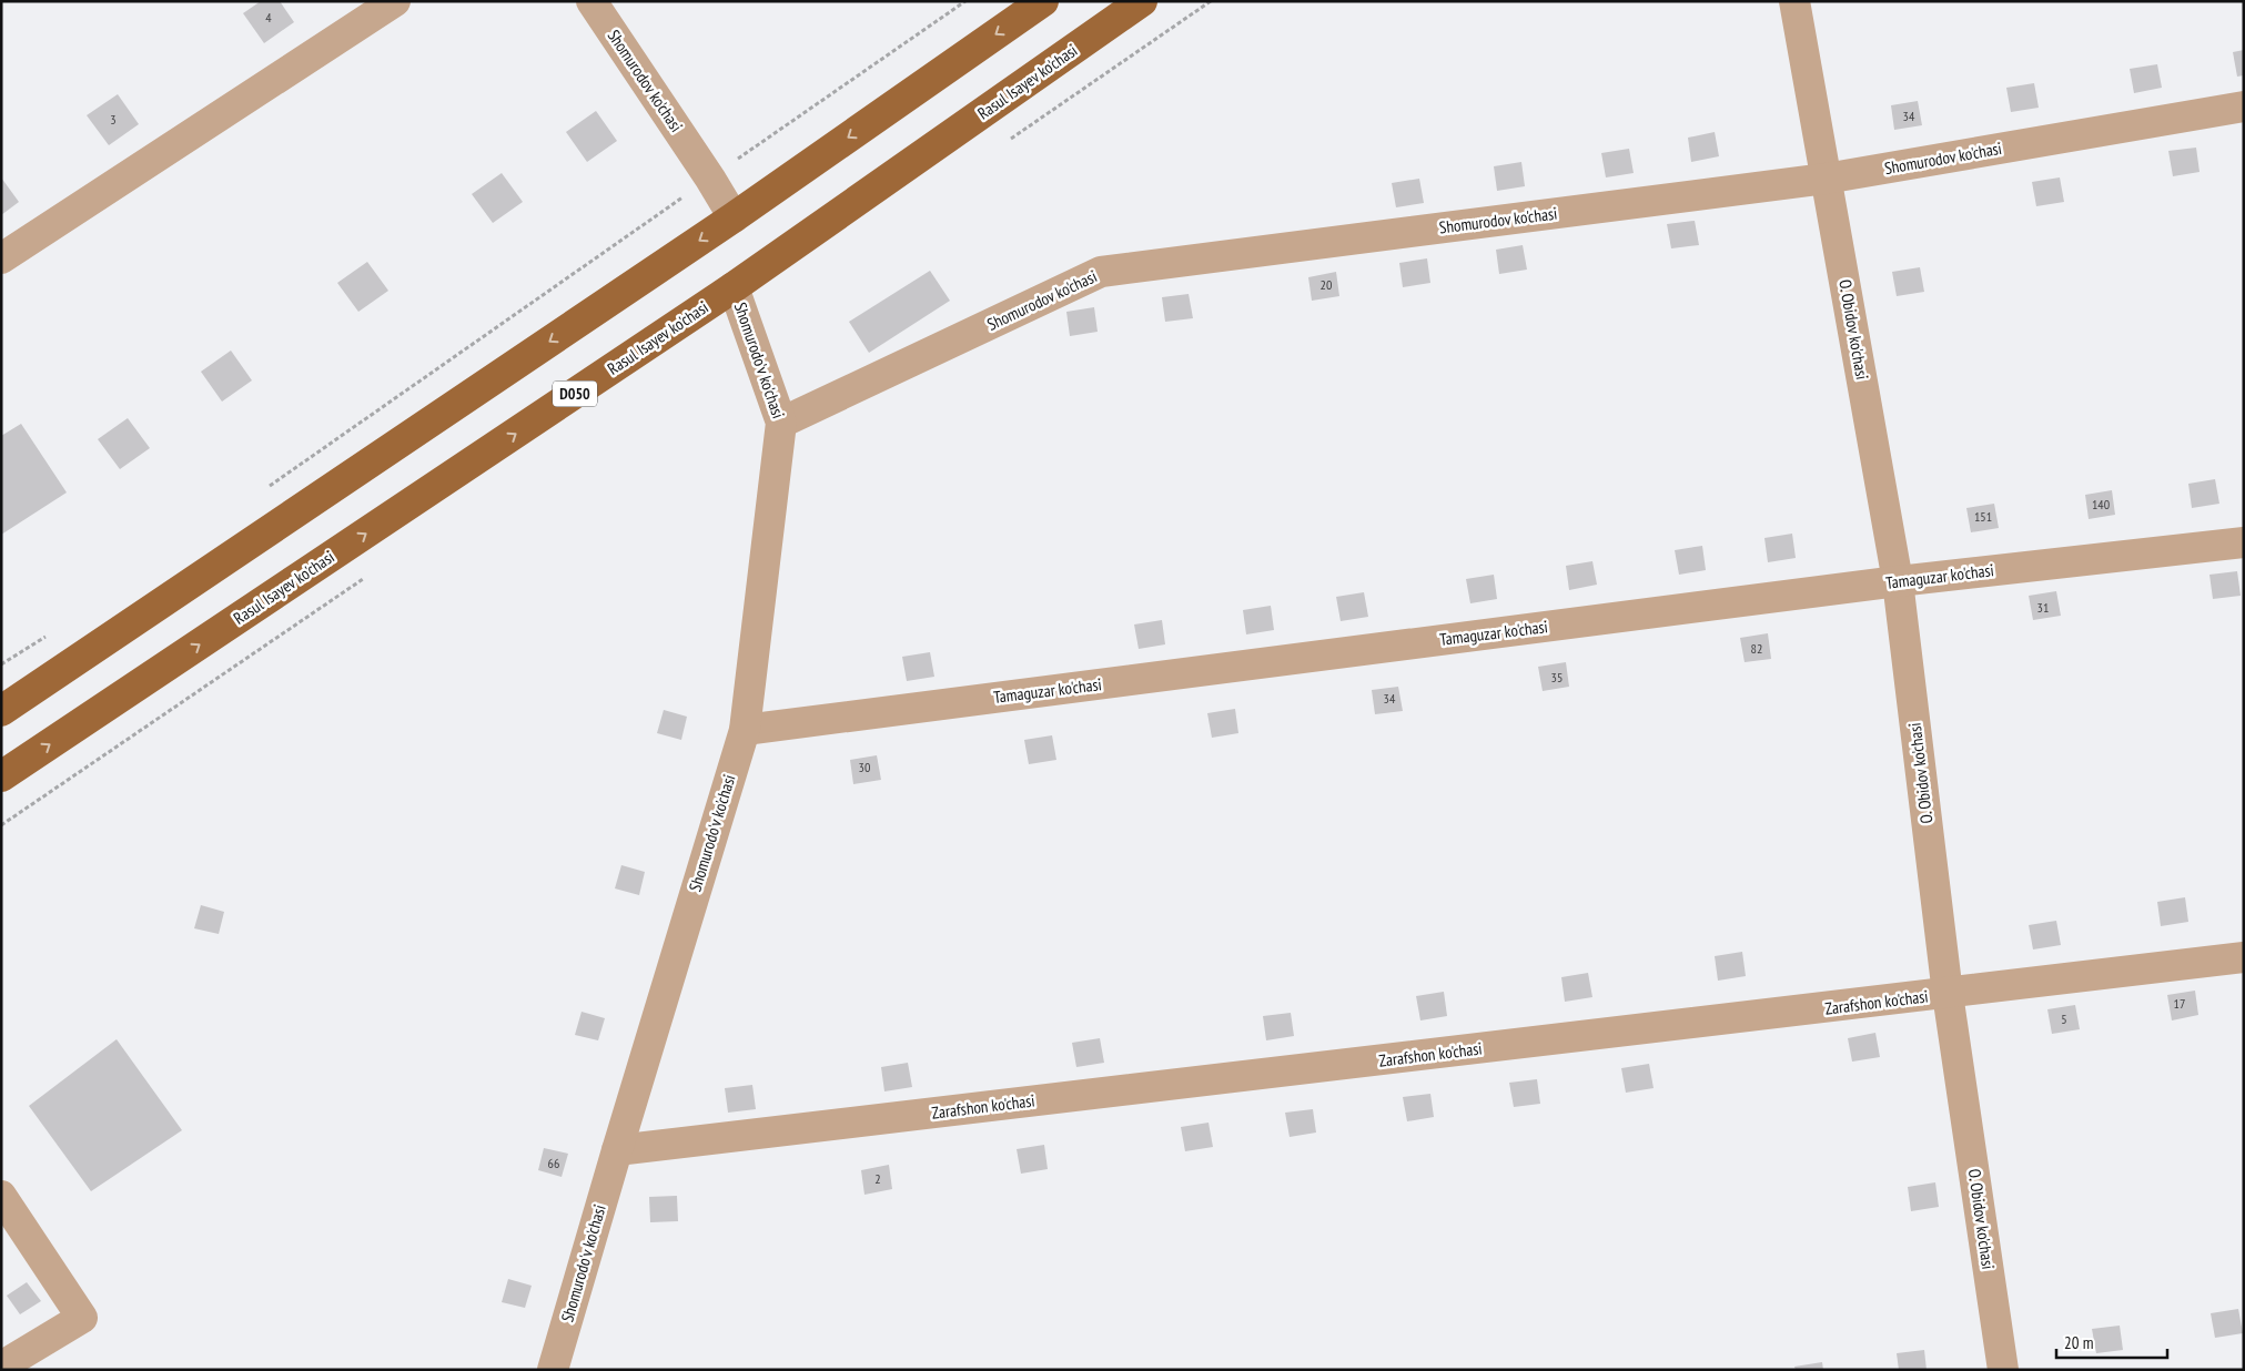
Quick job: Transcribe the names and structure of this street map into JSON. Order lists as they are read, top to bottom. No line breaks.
{"streets":{"main road":["Rasul Isayev ko'chasi","D050"],"street":["Shomurodov ko'chasi","O. Obidov ko'chasi","Shomurodo'v ko'chasi","Tamaguzar ko'chasi","Zarafshon ko'chasi"]},"crossings":[["Shomurodov ko'chasi","O. Obidov ko'chasi"],["Shomurodov ko'chasi","Shomurodo'v ko'chasi"],["Rasul Isayev ko'chasi","Shomurodo'v ko'chasi"],["O. Obidov ko'chasi","Tamaguzar ko'chasi"],["O. Obidov ko'chasi","Zarafshon ko'chasi"],["Shomurodo'v ko'chasi","Tamaguzar ko'chasi"],["Shomurodo'v ko'chasi","Zarafshon ko'chasi"]],"house_numbers":["4","34","3","20","140","151","31","82","35","34","30","17","5","66","2"],"scale_bar":"20 m"}
